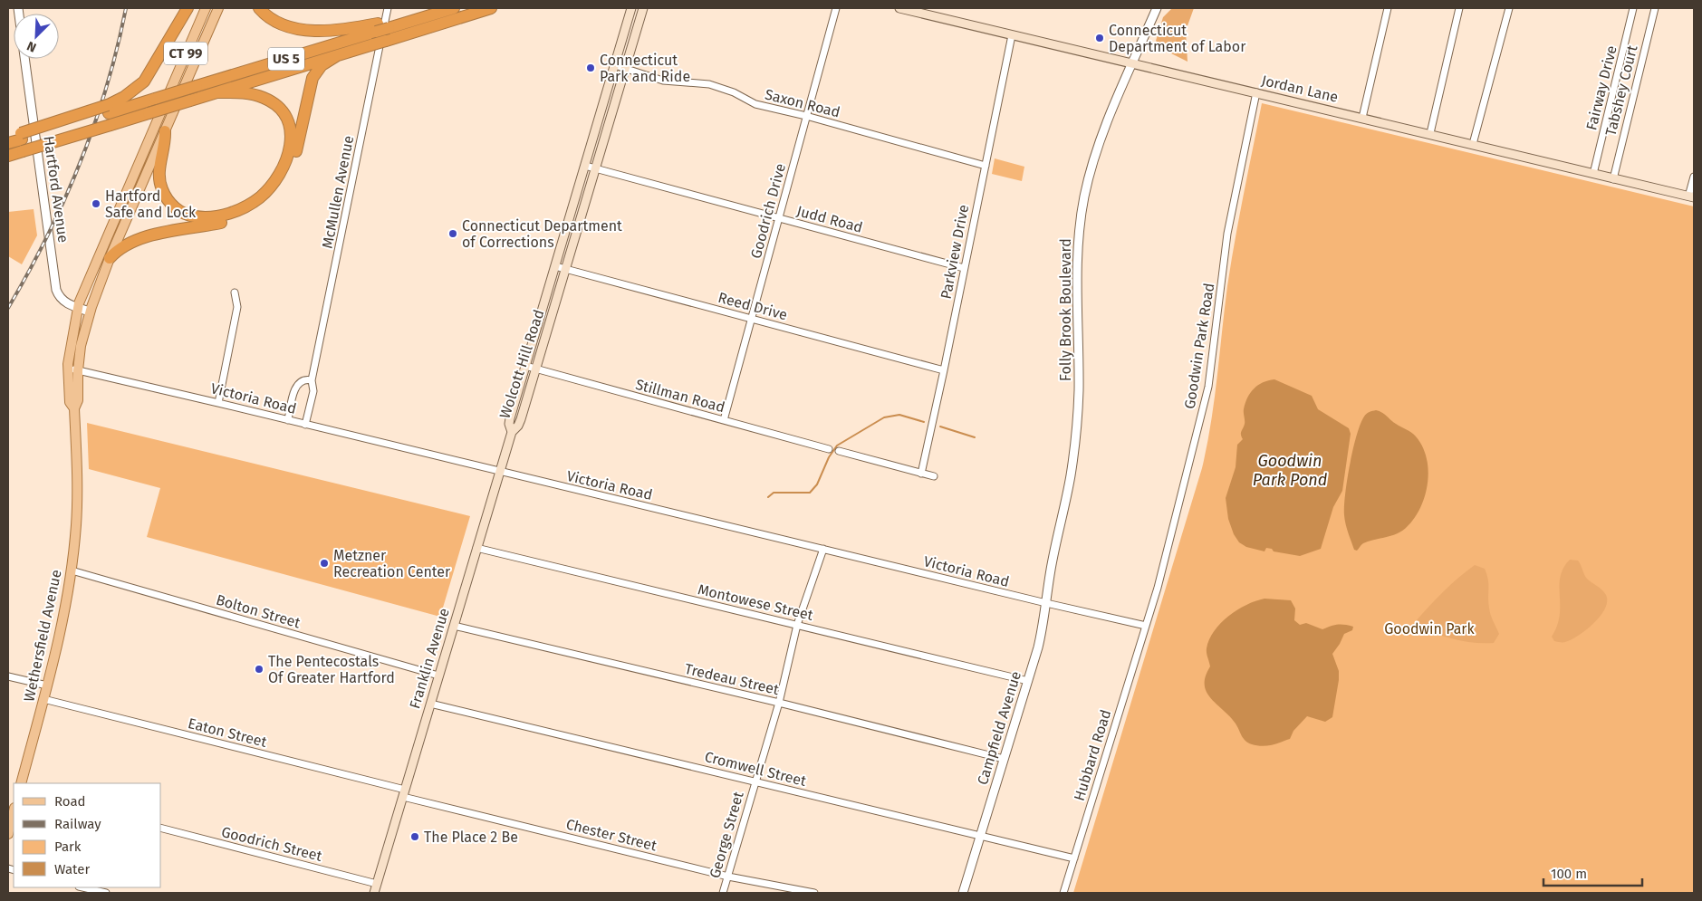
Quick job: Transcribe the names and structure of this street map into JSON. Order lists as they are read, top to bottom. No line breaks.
{"streets":{"highway":["US 5"],"main road":["CT 99","Jordan Lane","Wolcott Hill Road","Wethersfield Avenue","Franklin Avenue"],"street":["Fairway Drive","Tabshey Court","Saxon Road","Hartford Avenue","McMullen Avenue","Goodrich Drive","Judd Road","Parkview Drive","Reed Drive","Folly Brook Boulevard","Goodwin Park Road","Stillman Road","Victoria Road","Montowese Street","Bolton Street","Tredeau Street","Campfield Avenue","Eaton Street","Hubbard Road","Cromwell Street","Chester Street","George Street","Goodrich Street"]},"crossings":[["CT 99","Hartford Avenue"],["Fairway Drive","Jordan Lane"],["Jordan Lane","Tabshey Court"],["Jordan Lane","Parkview Drive"],["Jordan Lane","Folly Brook Boulevard"],["Jordan Lane","Goodwin Park Road"],["Saxon Road","Goodrich Drive"],["Saxon Road","Parkview Drive"],["Saxon Road","Wolcott Hill Road"],["McMullen Avenue","Victoria Road"],["Goodrich Drive","Judd Road"],["Goodrich Drive","Reed Drive"],["Goodrich Drive","Stillman Road"],["Judd Road","Parkview Drive"],["Judd Road","Wolcott Hill Road"],["Parkview Drive","Reed Drive"],["Reed Drive","Wolcott Hill Road"],["Folly Brook Boulevard","Campfield Avenue"],["Goodwin Park Road","Victoria Road"],["Goodwin Park Road","Hubbard Road"],["Wolcott Hill Road","Stillman Road"],["Wolcott Hill Road","Franklin Avenue"],["Victoria Road","Franklin Avenue"],["Victoria Road","Campfield Avenue"],["Victoria Road","Hubbard Road"],["Victoria Road","George Street"],["Montowese Street","Franklin Avenue"],["Montowese Street","Campfield Avenue"],["Montowese Street","George Street"],["Bolton Street","Wethersfield Avenue"],["Bolton Street","Franklin Avenue"],["Wethersfield Avenue","Eaton Street"],["Franklin Avenue","Tredeau Street"],["Franklin Avenue","Eaton Street"],["Franklin Avenue","Cromwell Street"],["Franklin Avenue","Chester Street"],["Franklin Avenue","Goodrich Street"],["Tredeau Street","Campfield Avenue"],["Tredeau Street","George Street"],["Campfield Avenue","Cromwell Street"],["Eaton Street","Chester Street"],["Hubbard Road","Cromwell Street"],["Cromwell Street","George Street"],["Chester Street","George Street"]],"water":["Goodwin Park Pond"],"parks":["Goodwin Park"],"places":["Connecticut Department of Labor","Connecticut Park and Ride","Hartford Safe and Lock","Connecticut Department of Corrections","Metzner Recreation Center","The Pentecostals Of Greater Hartford","The Place 2 Be"],"legend":["Road","Railway","Park","Water"],"scale_bar":"100 m","north":"bottom left"}
